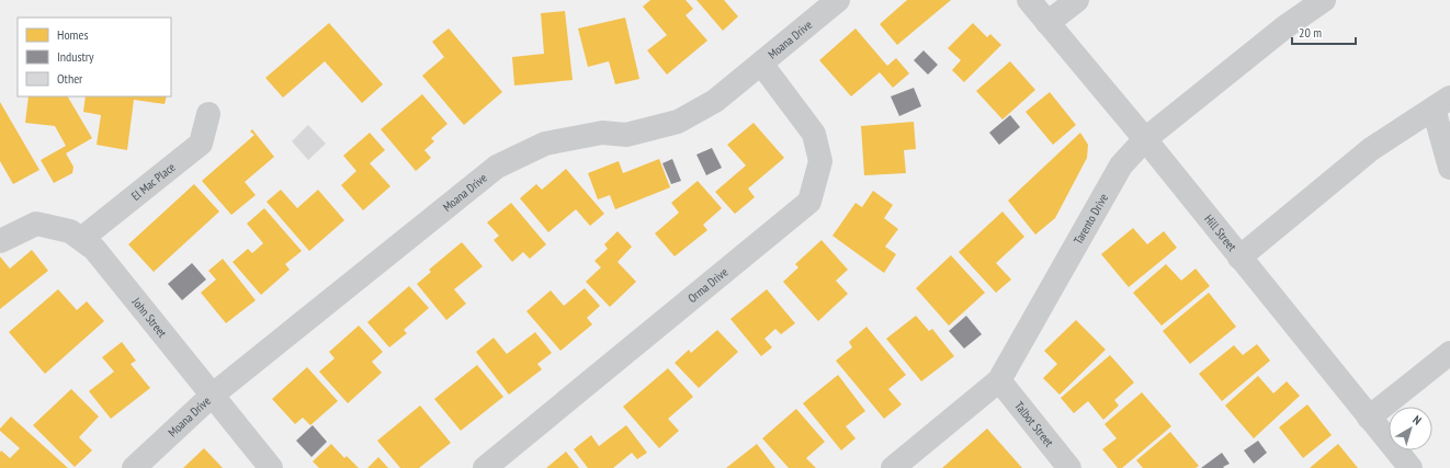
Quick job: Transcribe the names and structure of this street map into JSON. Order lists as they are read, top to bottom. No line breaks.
{"streets":{"street":["Moana Drive","El Mac Place","Tarento Drive","Hill Street","Orma Drive","John Street","Talbot Street"]},"crossings":[["Moana Drive","Orma Drive"],["Moana Drive","John Street"],["El Mac Place","John Street"],["Tarento Drive","Hill Street"],["Tarento Drive","Talbot Street"]],"legend":["Homes","Industry","Other"],"scale_bar":"20 m","north":"top right"}
